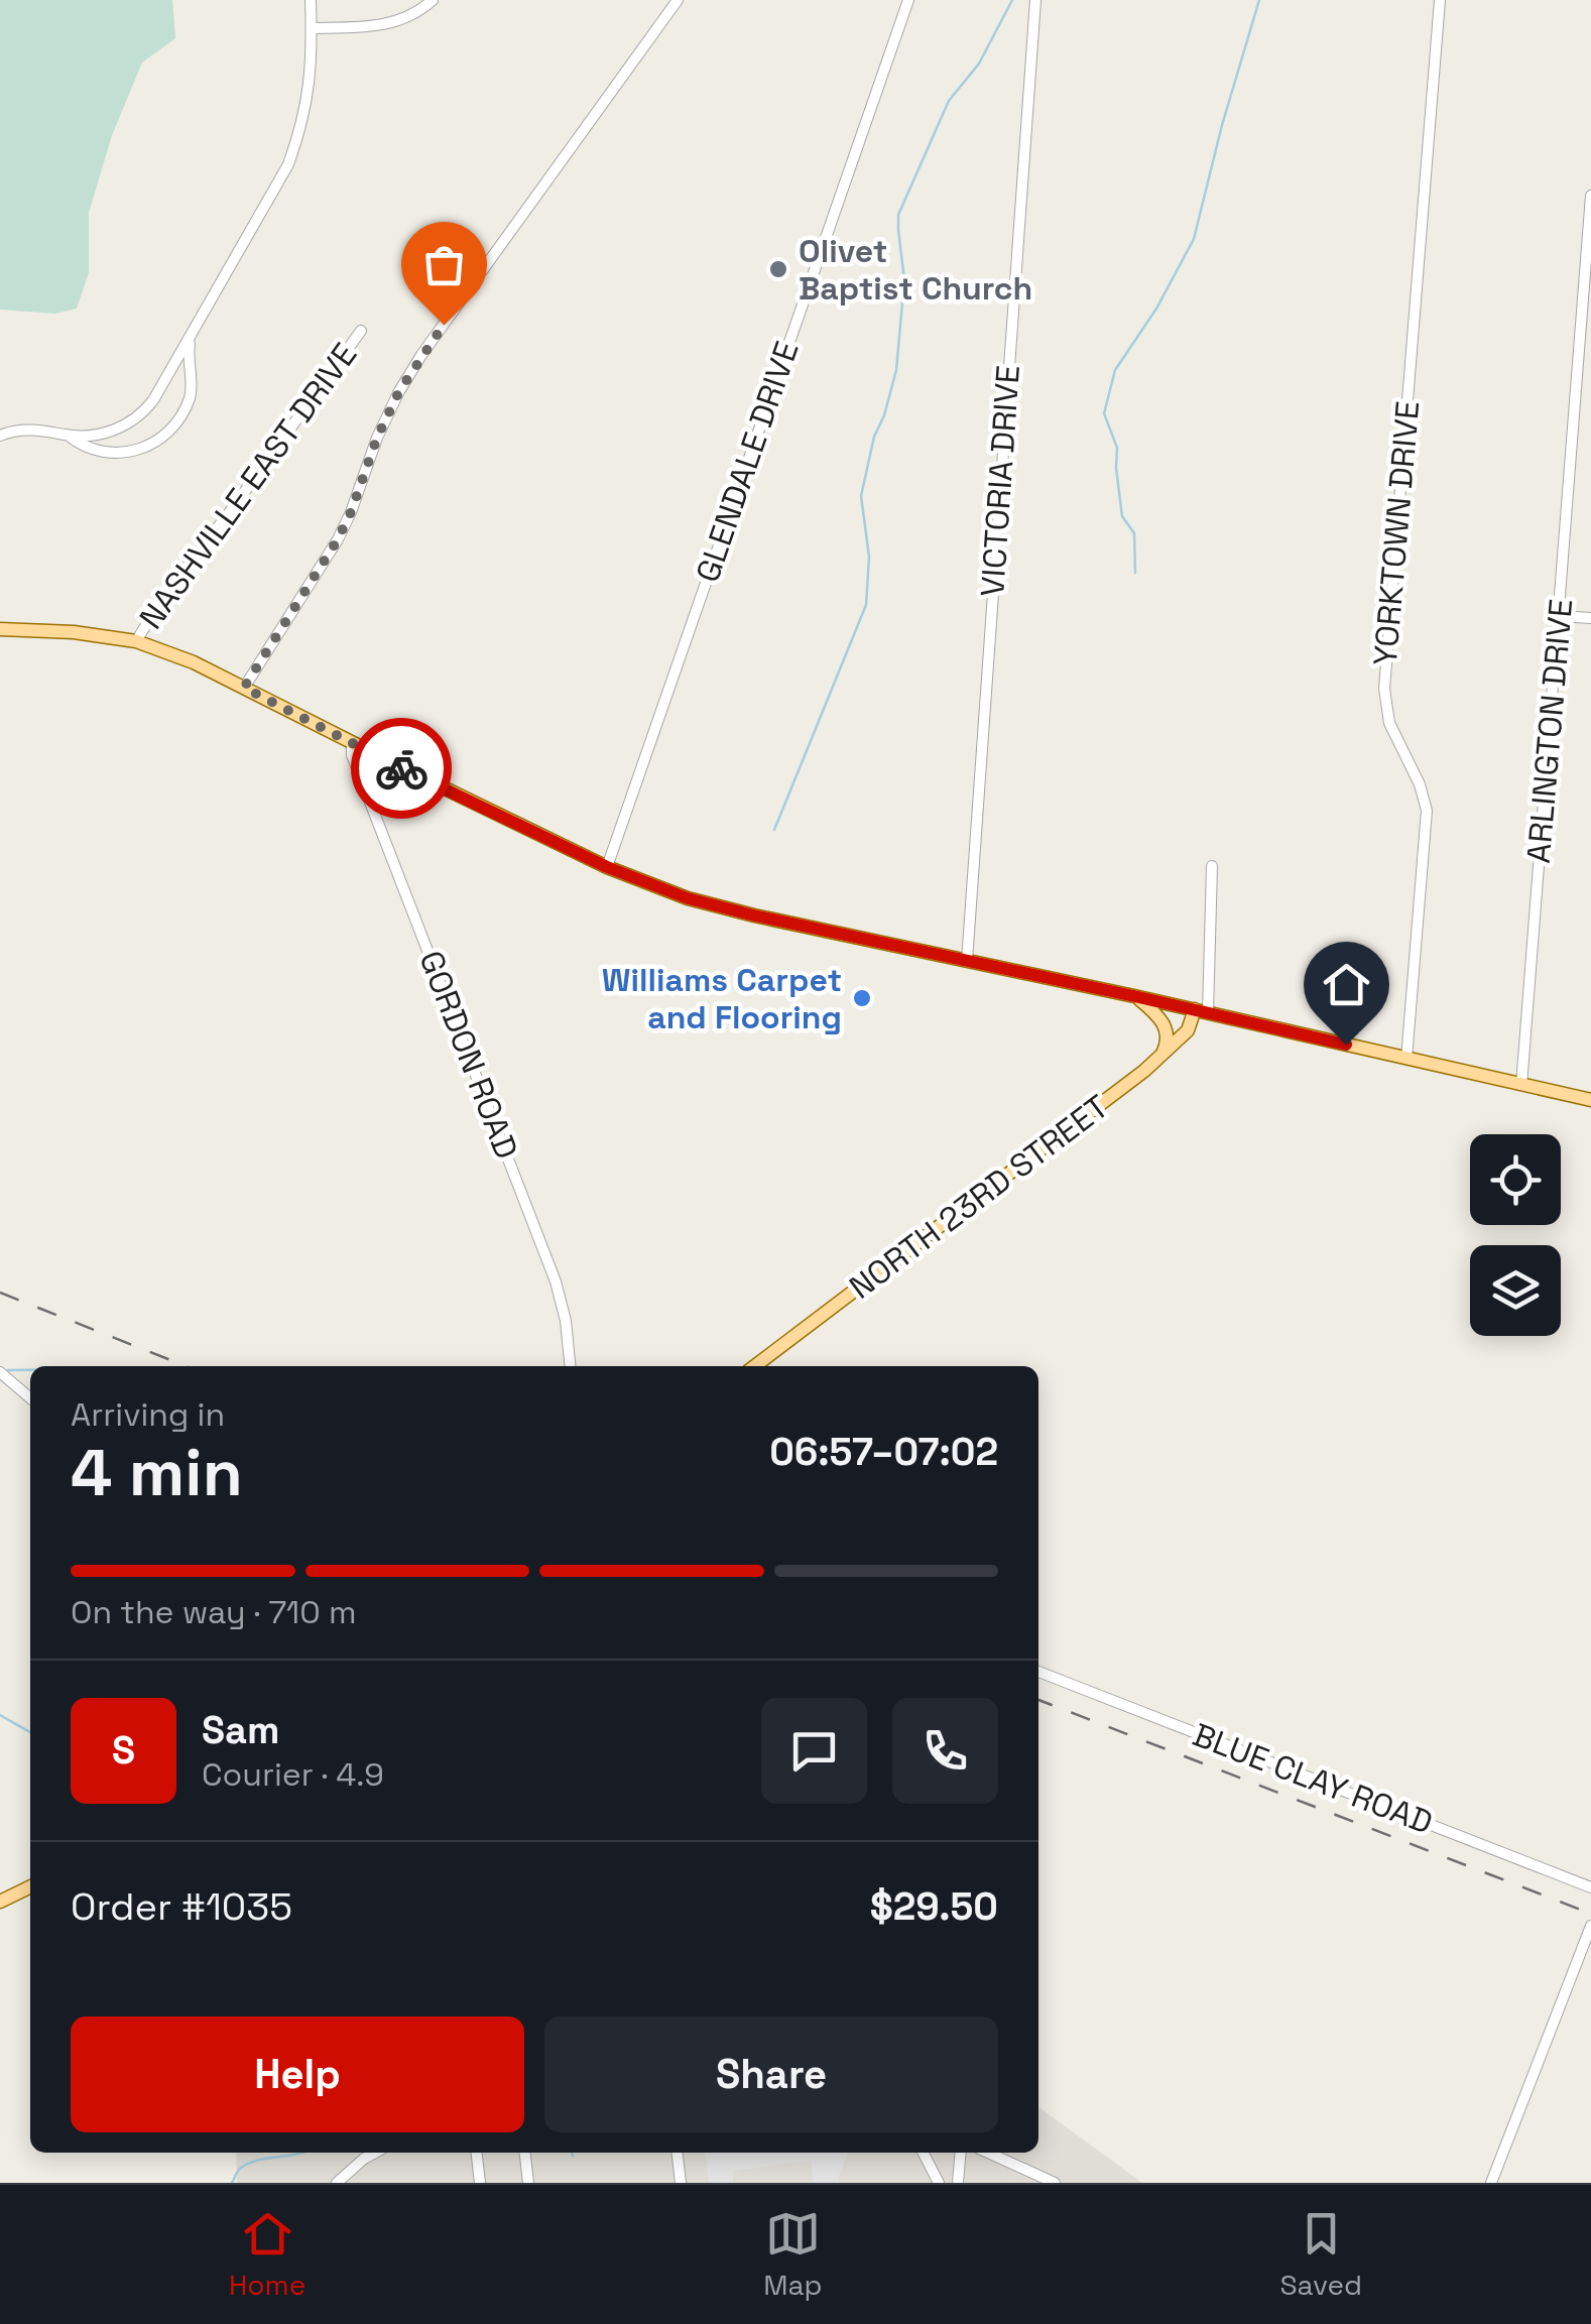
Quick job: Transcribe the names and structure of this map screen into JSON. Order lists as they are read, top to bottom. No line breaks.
{"streets":{"main road":["NORTH 23RD STREET"],"street":["GLENDALE DRIVE","VICTORIA DRIVE","NASHVILLE EAST DRIVE","YORKTOWN DRIVE","ARLINGTON DRIVE","GORDON ROAD","BLUE CLAY ROAD"]},"places":["Olivet Baptist Church","Williams Carpet and Flooring"],"page":{"heading":["4 min","Arriving in","06:57–07:02"],"panel":["Sam","Courier · 4.9","Order #1035","$29.50"],"bar":"On the way · 710 m","round":"S","buttons":["Help","Share"],"tabs":["Home","Map","Saved"]}}
